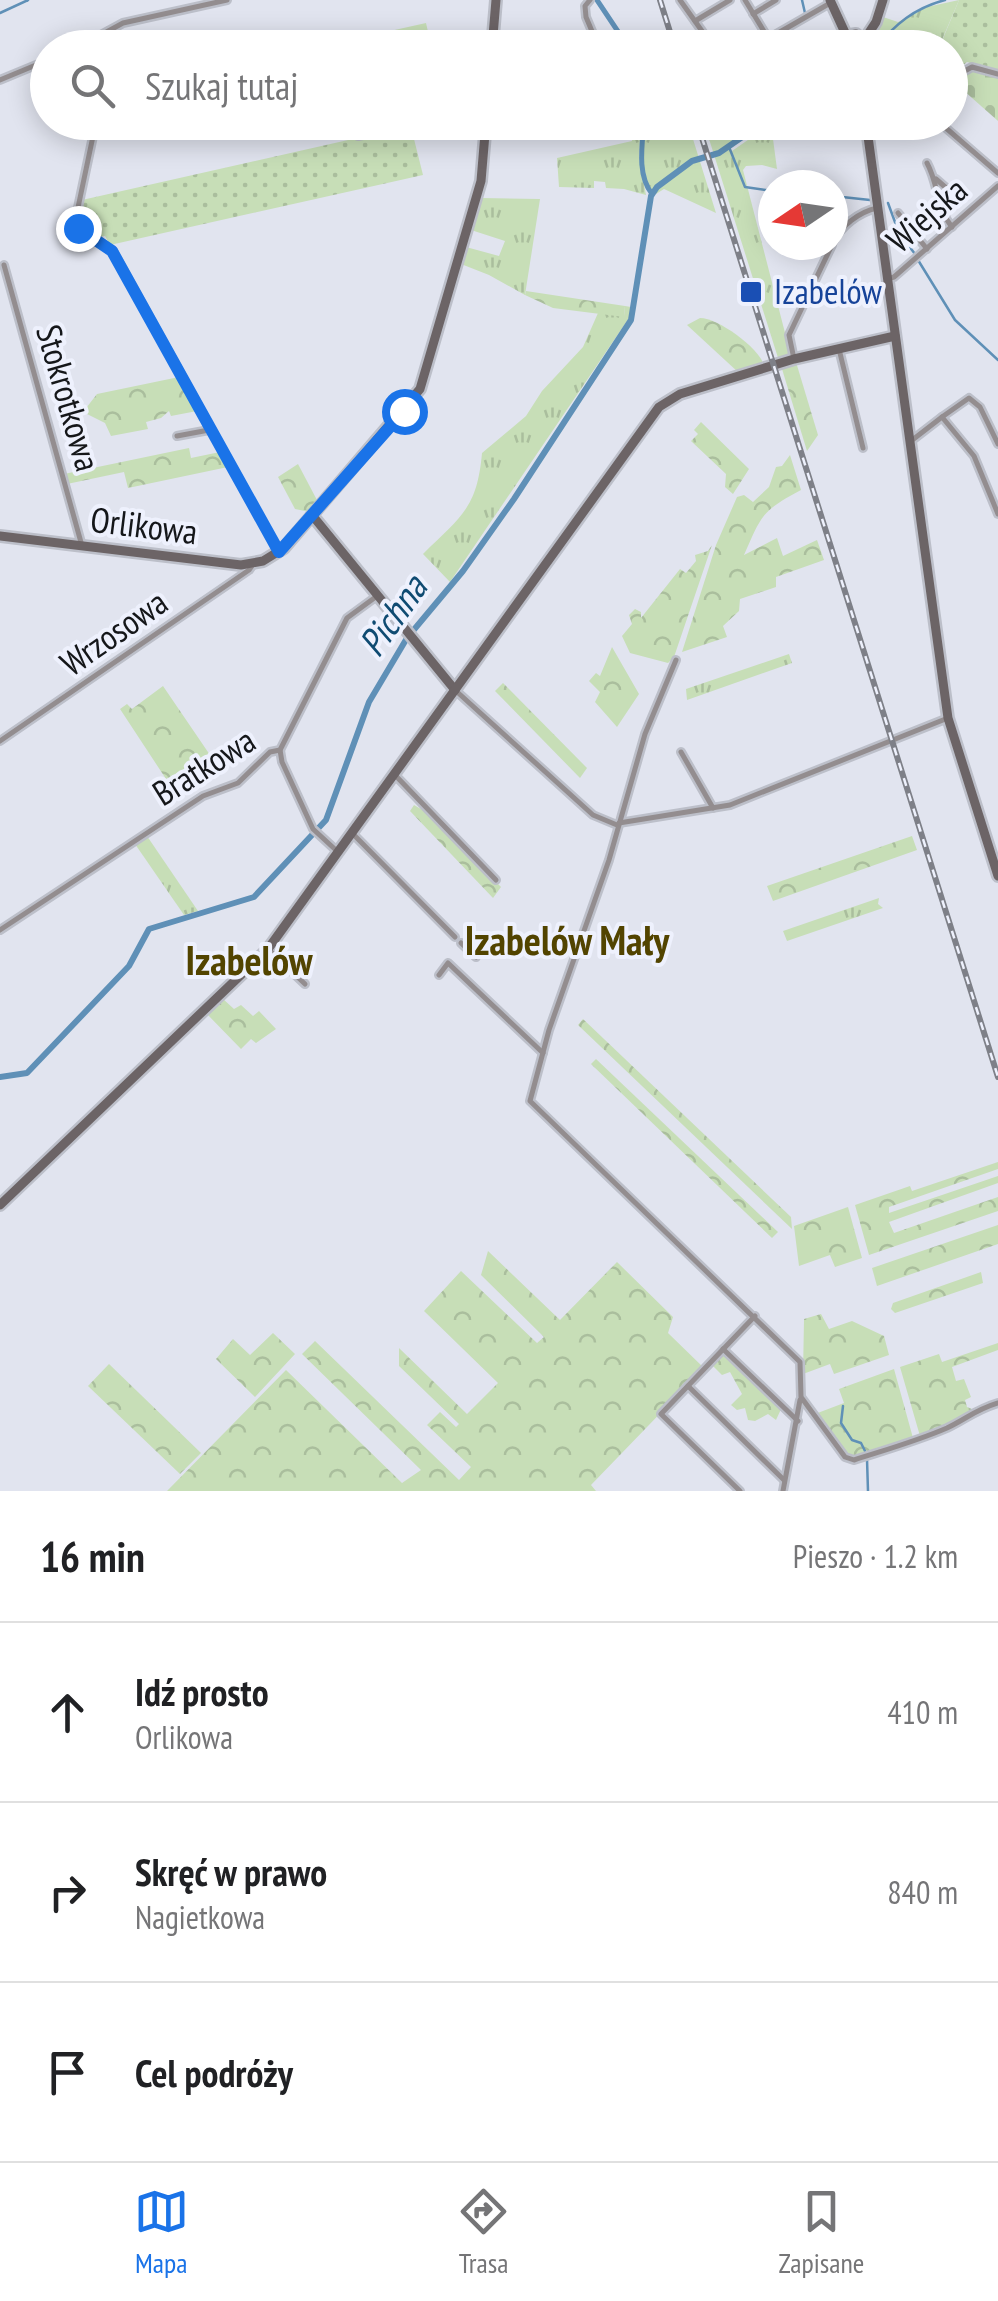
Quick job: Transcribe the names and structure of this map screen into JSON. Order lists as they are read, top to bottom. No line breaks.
{"streets":{"street":["Wiejska","Stokrotkowa","Orlikowa","Wrzosowa","Bratkowa"]},"crossings":[["Stokrotkowa","Orlikowa"],["Orlikowa","Wrzosowa"]],"districts":["Izabelów Mały","Izabelów"],"water":["Pichna"],"places":{"transit":["Izabelów"]},"north":"left","page":{"search":"Szukaj tutaj","heading":["16 min","Pieszo · 1.2 km"],"list":[["Idź prosto","Orlikowa","410 m"],["Skręć w prawo","Nagietkowa","840 m"],"Cel podróży"],"nav":["Mapa","Trasa","Zapisane"]}}
